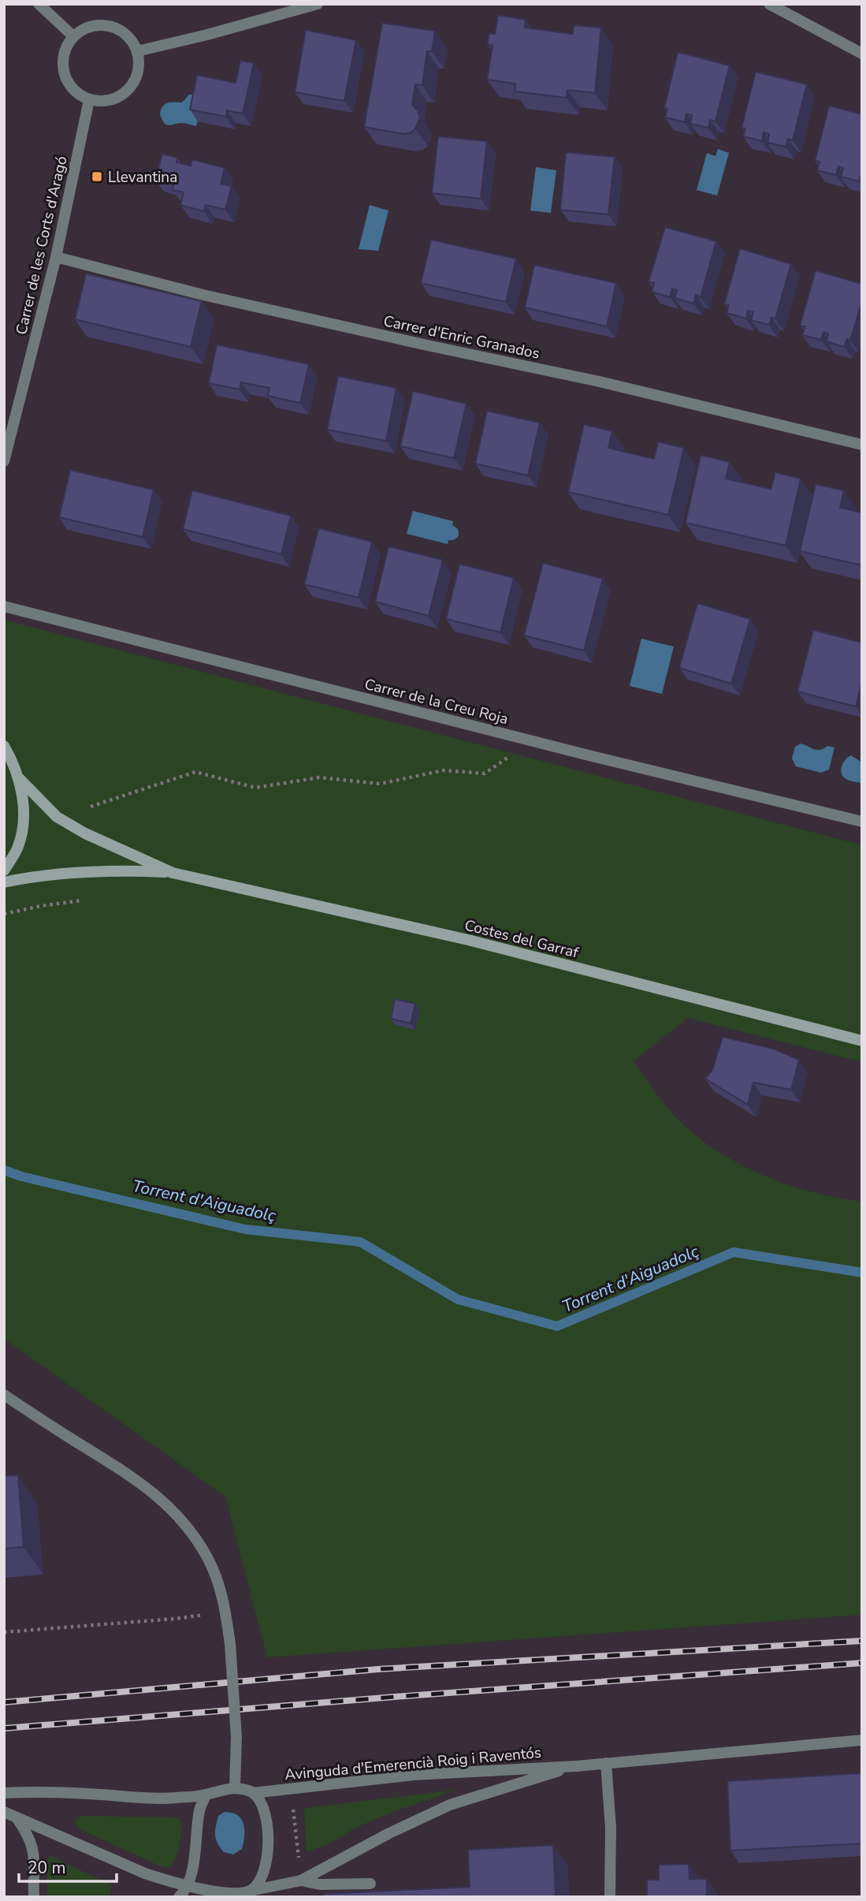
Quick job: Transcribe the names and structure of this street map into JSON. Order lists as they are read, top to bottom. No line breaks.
{"streets":{"main road":["Costes del Garraf"],"street":["Carrer de les Corts d'Aragó","Carrer d'Enric Granados","Carrer de la Creu Roja","Avinguda d'Emerencià Roig i Raventós"]},"crossings":[["Carrer de les Corts d'Aragó","Carrer d'Enric Granados"]],"water":["Torrent d'Aiguadolç"],"places":{"transit":["Llevantina"]},"scale_bar":"20 m"}
